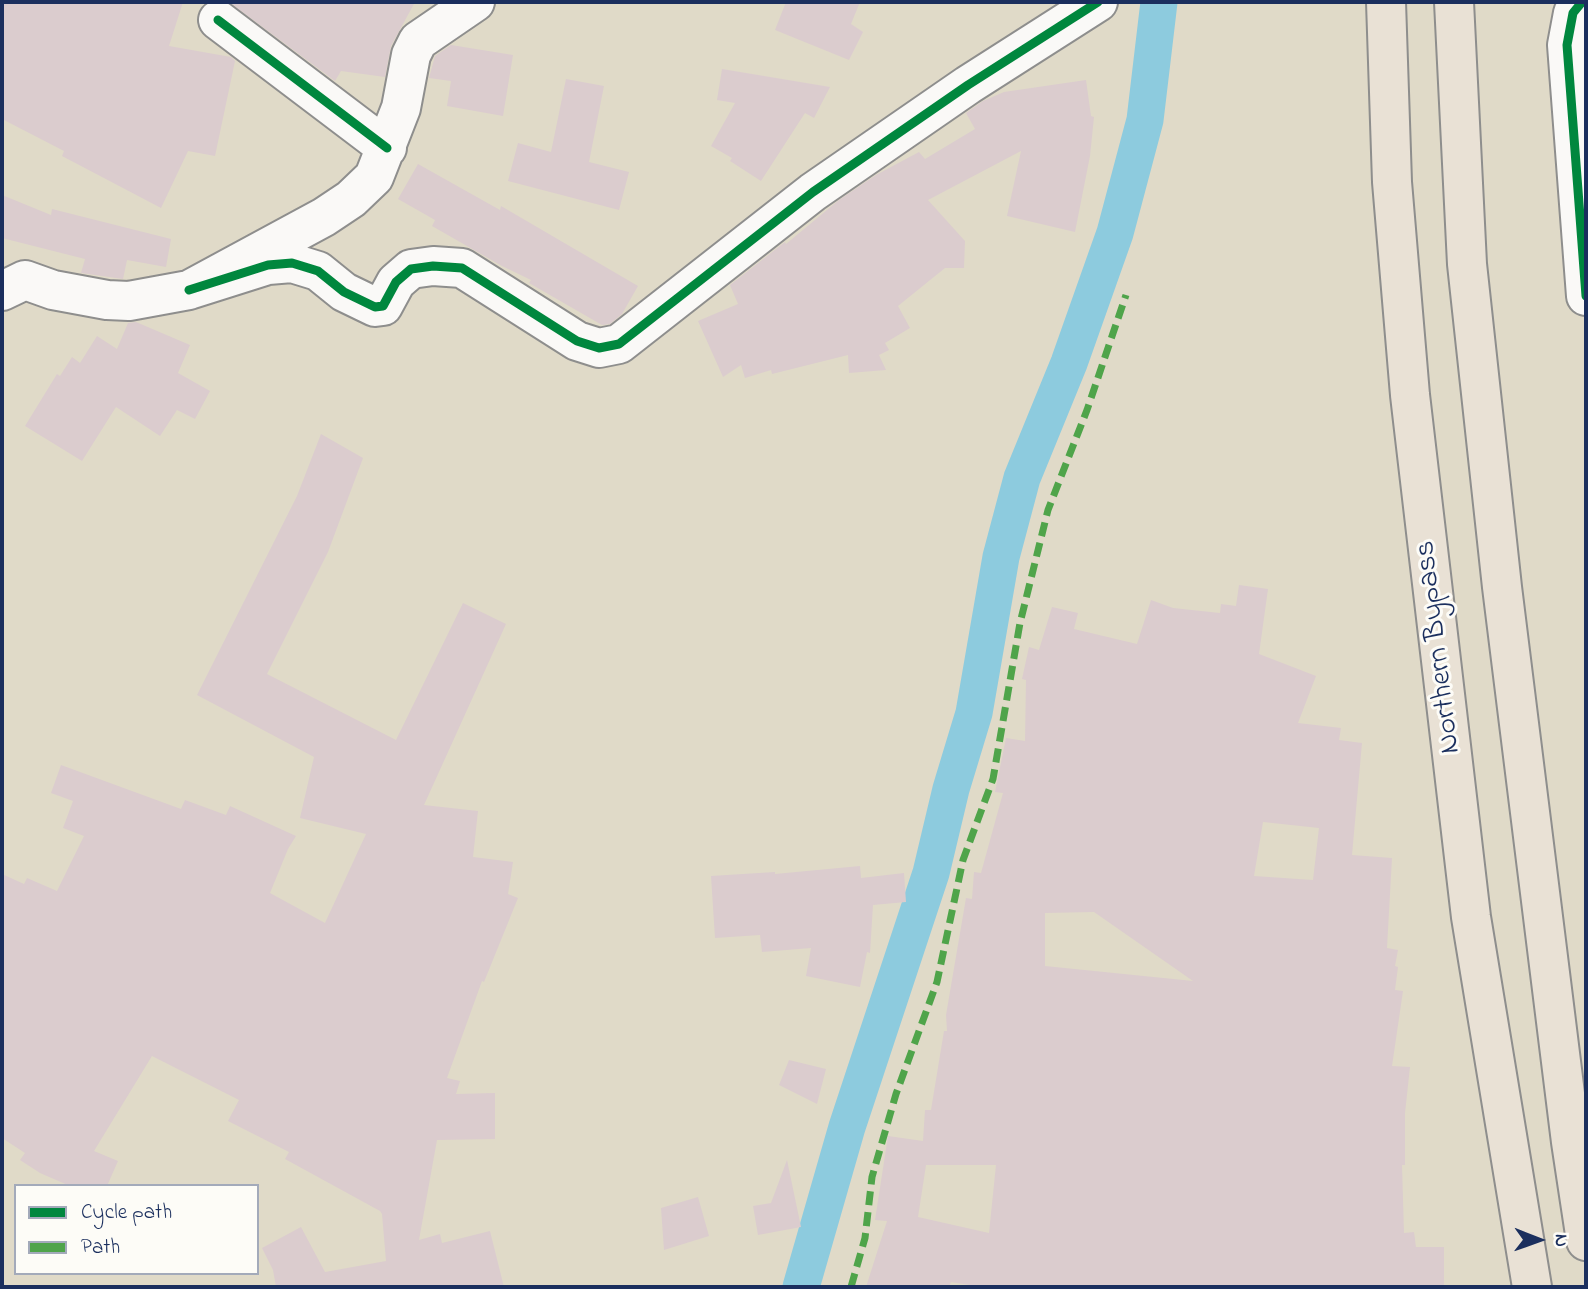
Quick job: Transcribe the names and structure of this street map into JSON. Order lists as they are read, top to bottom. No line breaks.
{"streets":{"highway":["Northern Bypass"]},"legend":["Cycle path","Path"],"north":"right"}
